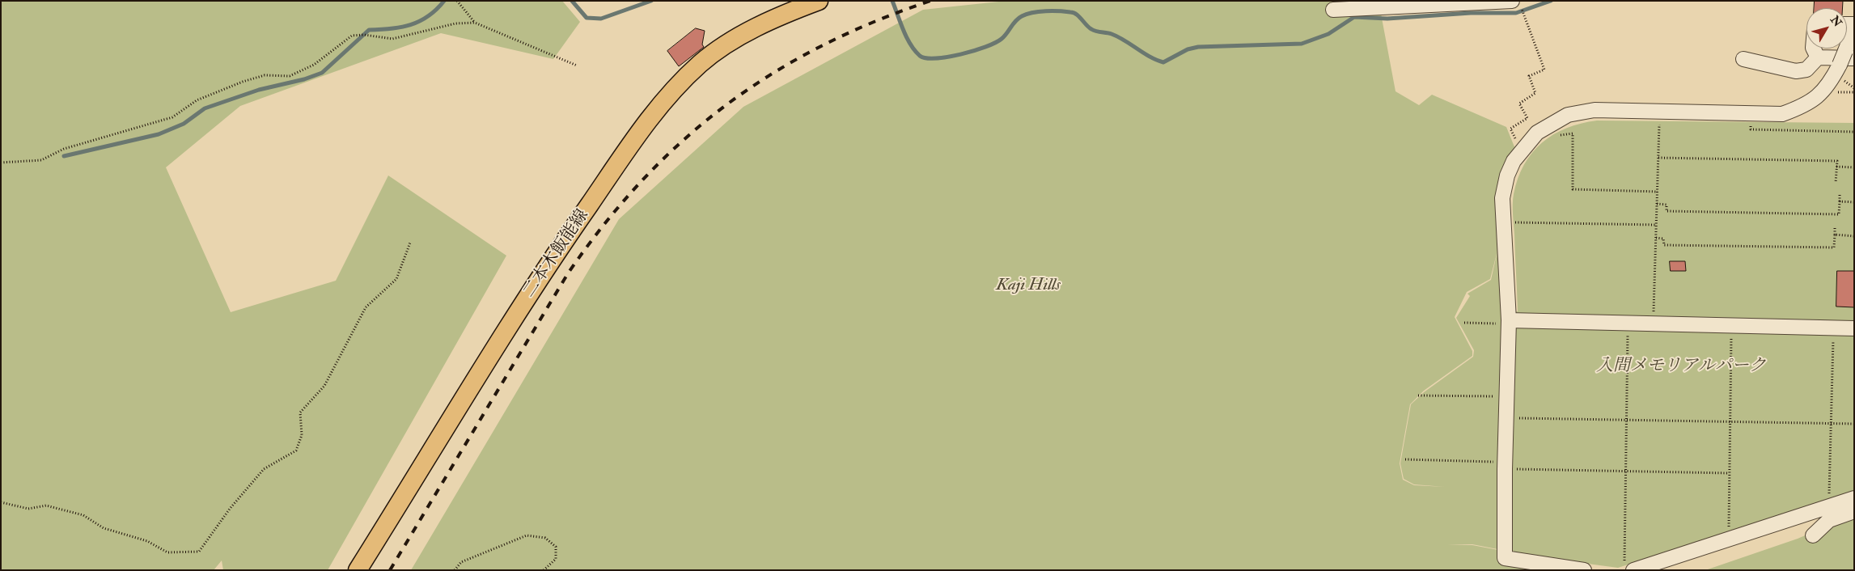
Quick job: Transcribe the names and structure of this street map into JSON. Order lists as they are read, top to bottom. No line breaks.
{"streets":{"main road":["二本木飯能線"]},"parks":["Kaji Hills","入間メモリアルパーク"],"north":"top right"}
